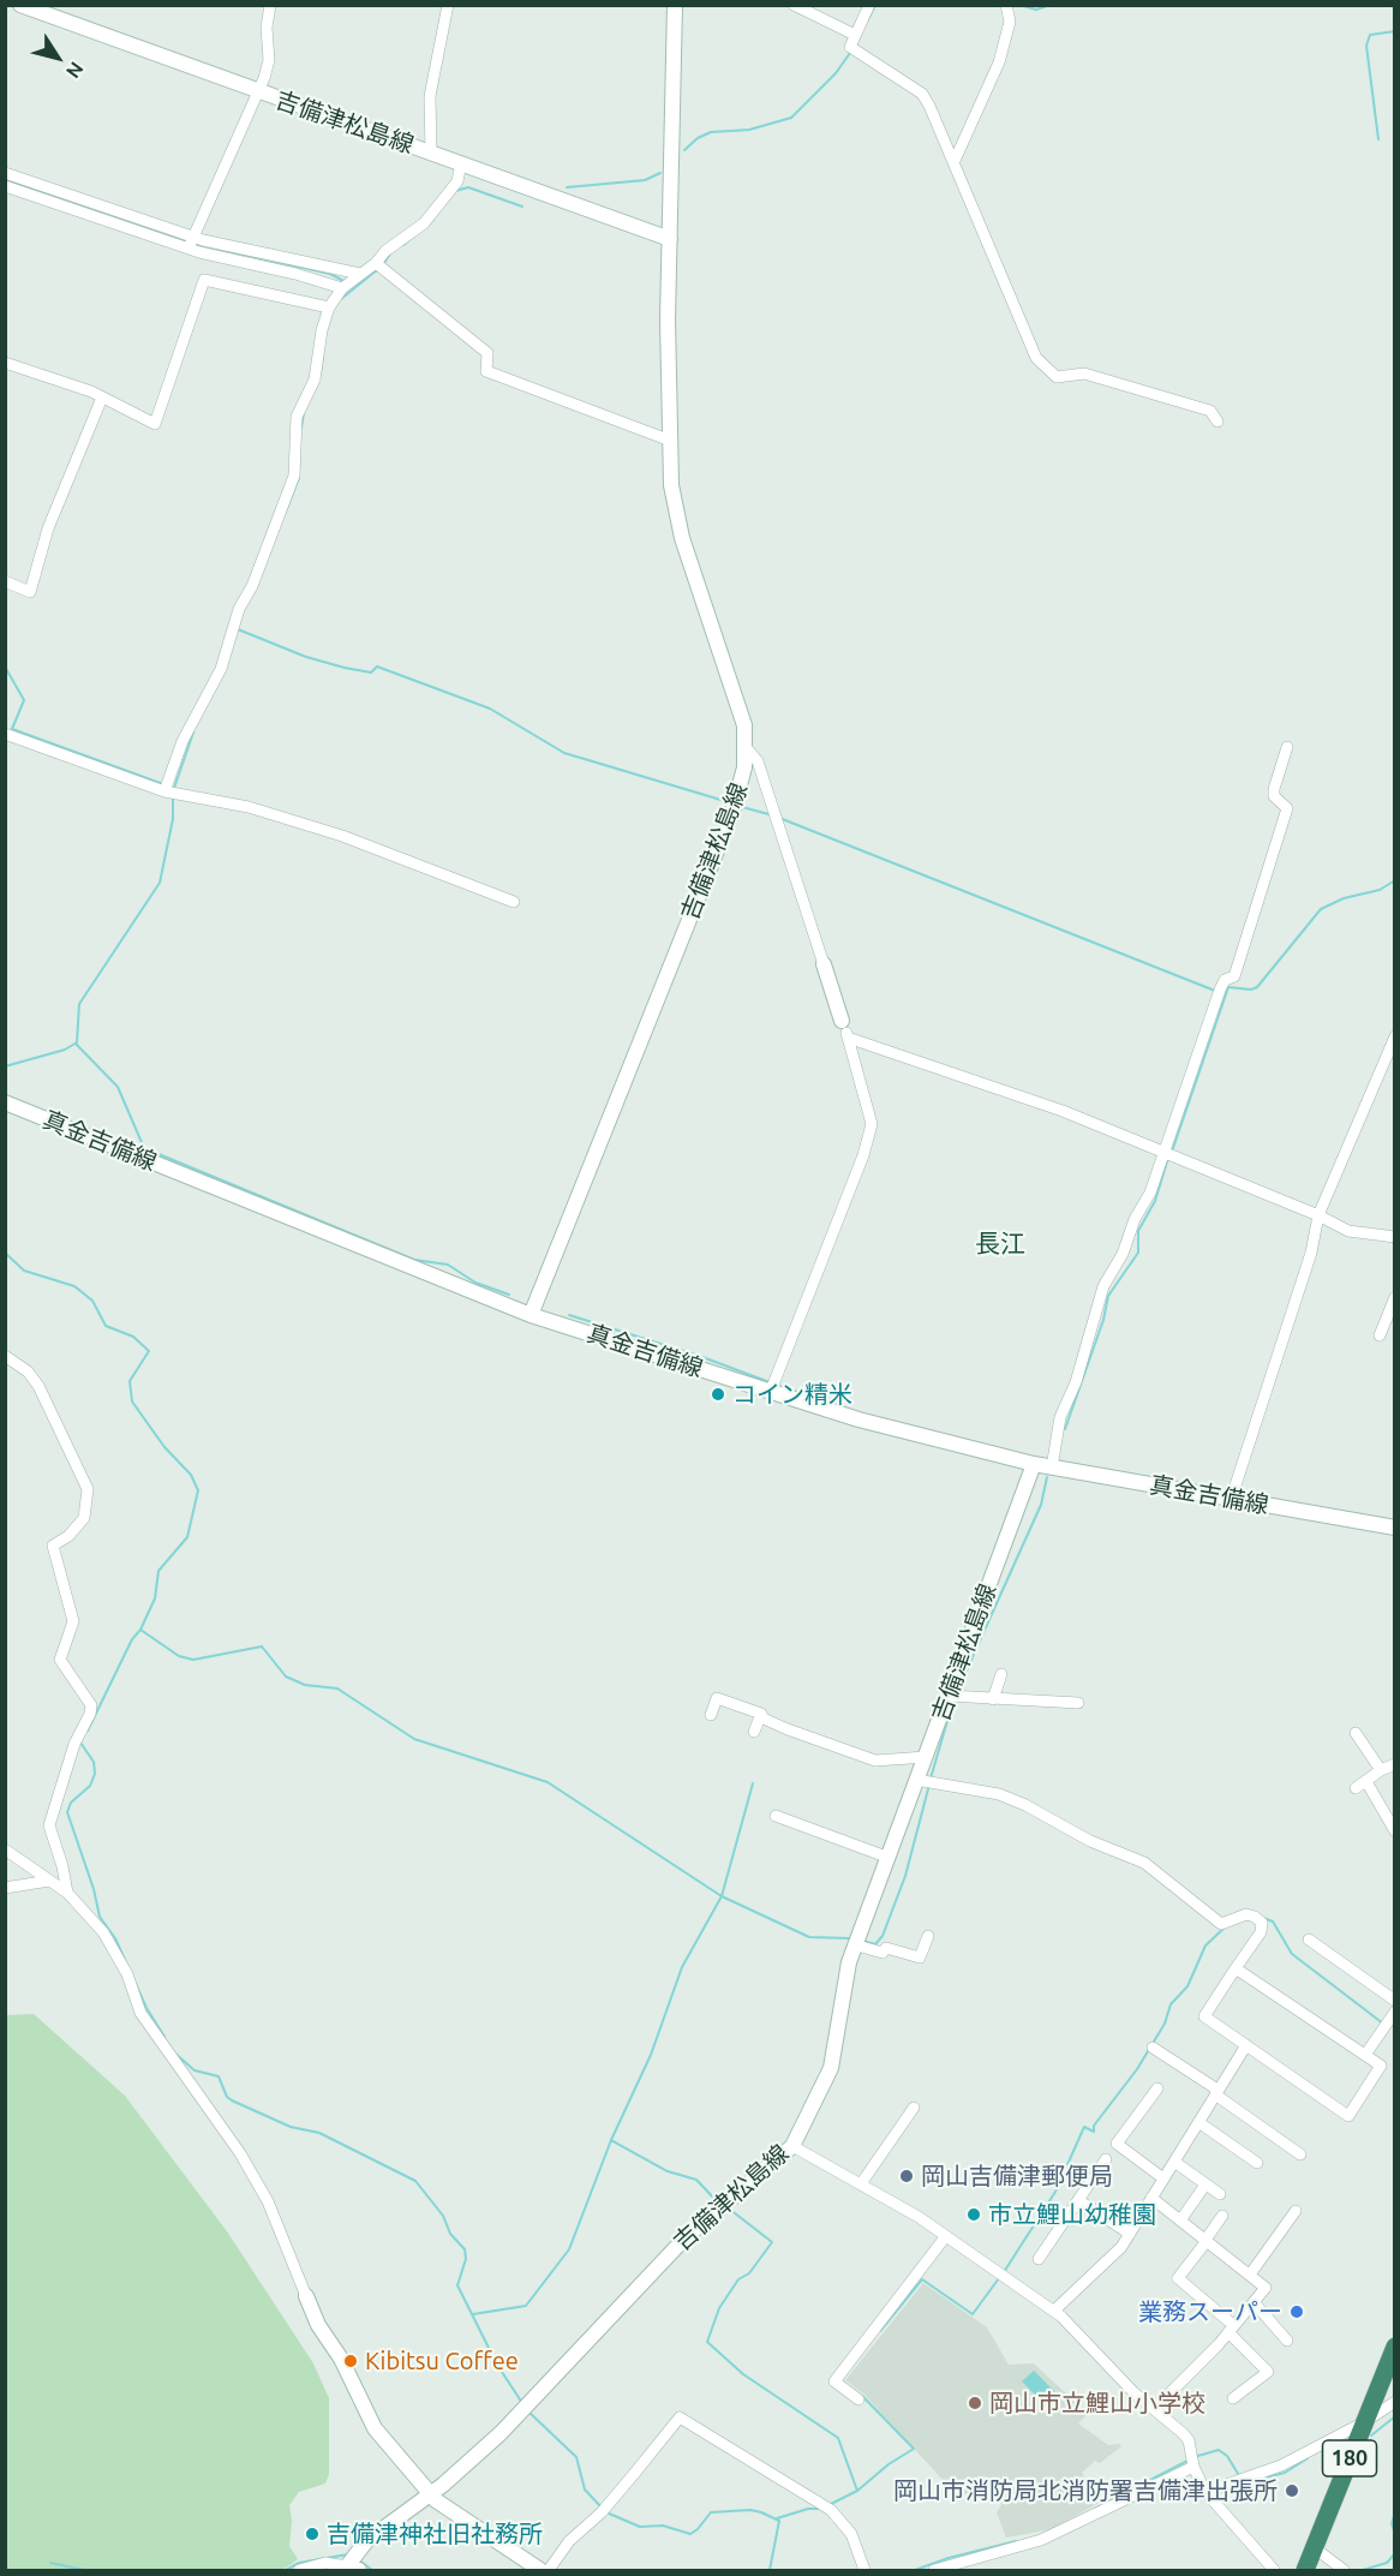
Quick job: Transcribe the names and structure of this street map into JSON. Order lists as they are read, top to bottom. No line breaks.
{"streets":{"highway":["180"],"main road":["吉備津松島線","真金吉備線"]},"crossings":[["吉備津松島線","真金吉備線"]],"districts":["長江"],"places":["コイン精米","岡山吉備津郵便局","市立鯉山幼稚園","業務スーパー","Kibitsu Coffee","岡山市立鯉山小学校","岡山市消防局北消防署吉備津出張所","吉備津神社旧社務所"],"north":"bottom right"}
